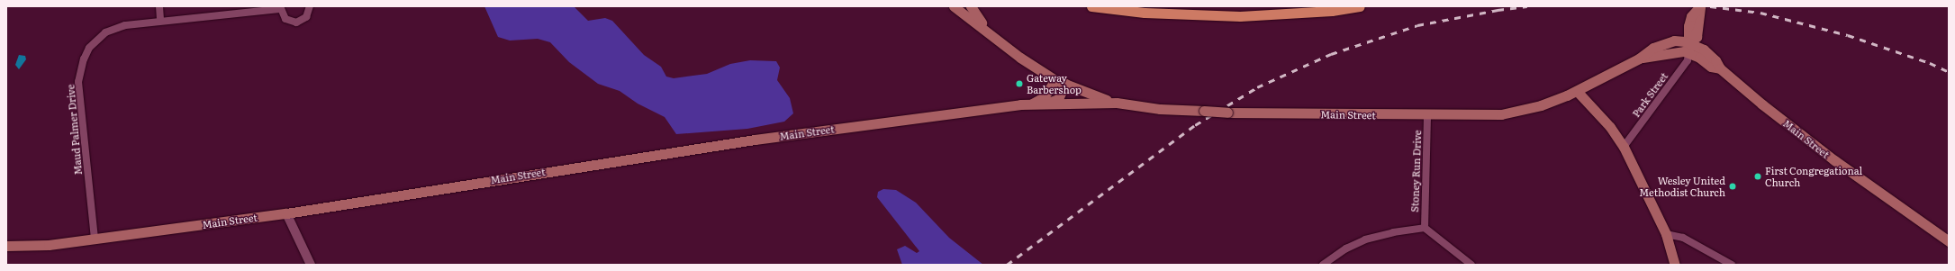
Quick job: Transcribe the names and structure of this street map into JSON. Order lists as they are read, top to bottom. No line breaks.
{"streets":{"main road":["Main Street"],"street":["Park Street","Maud Palmer Drive","Stoney Run Drive"]},"crossings":[["Park Street","Main Street"],["Main Street","Maud Palmer Drive"],["Main Street","Stoney Run Drive"]],"places":["Gateway Barbershop","First Congregational Church","Wesley United Methodist Church"]}
